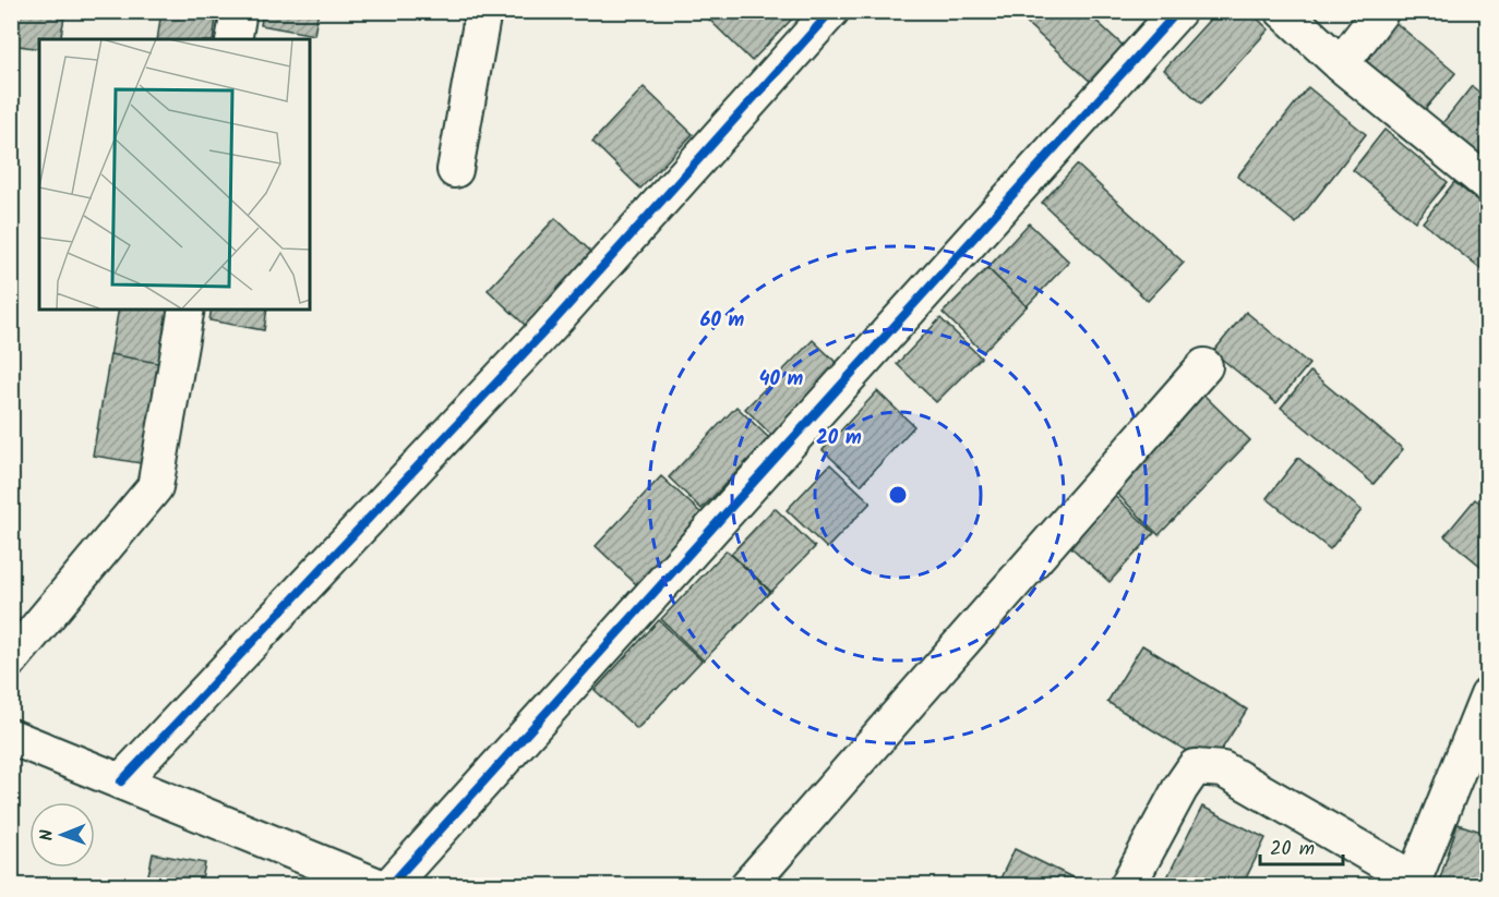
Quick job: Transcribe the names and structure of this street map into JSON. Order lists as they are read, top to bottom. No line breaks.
{"scale_bar":"20 m","north":"left","rings":["60 m","40 m","20 m"]}
